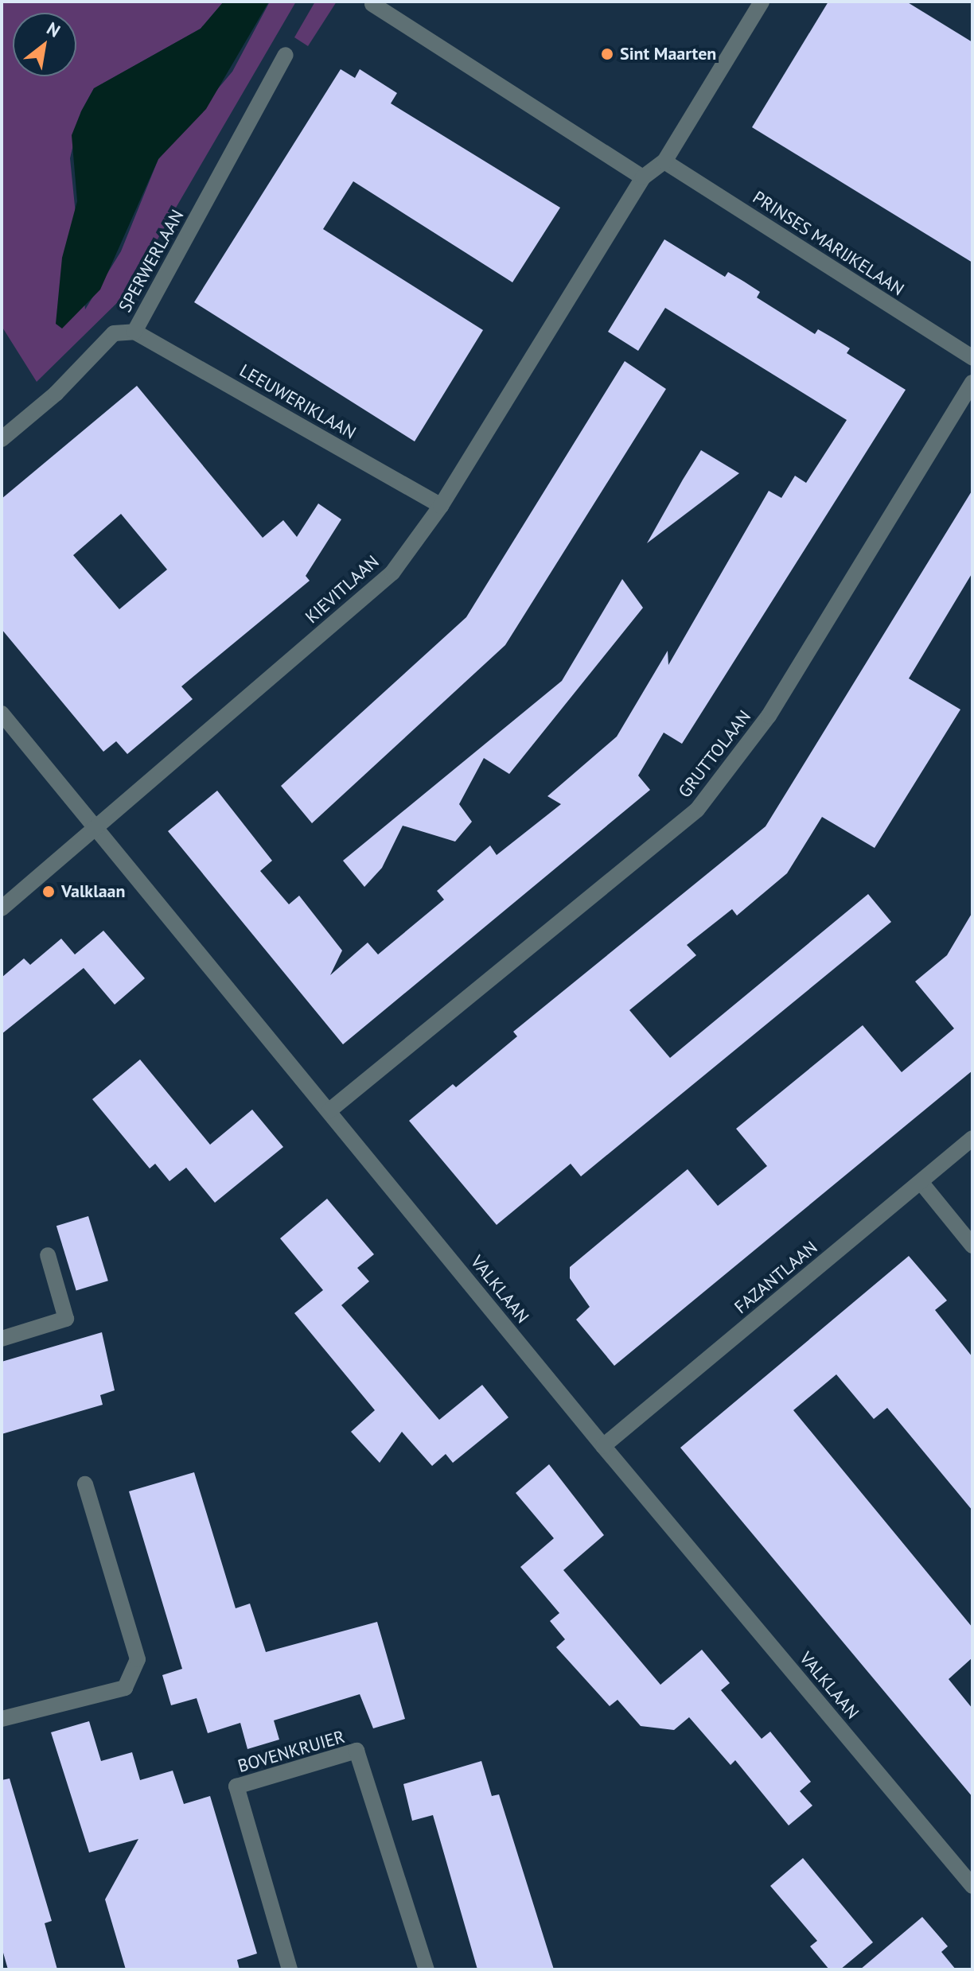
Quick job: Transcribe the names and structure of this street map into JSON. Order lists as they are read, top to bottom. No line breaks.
{"streets":{"street":["PRINSES MARIJKELAAN","SPERWERLAAN","LEEUWERIKLAAN","KIEVITLAAN","GRUTTOLAAN","FAZANTLAAN","VALKLAAN","BOVENKRUIER"]},"crossings":[["PRINSES MARIJKELAAN","KIEVITLAAN"],["SPERWERLAAN","LEEUWERIKLAAN"],["LEEUWERIKLAAN","KIEVITLAAN"],["KIEVITLAAN","VALKLAAN"],["GRUTTOLAAN","VALKLAAN"],["FAZANTLAAN","VALKLAAN"]],"places":["Sint Maarten","Valklaan"],"north":"top right"}
